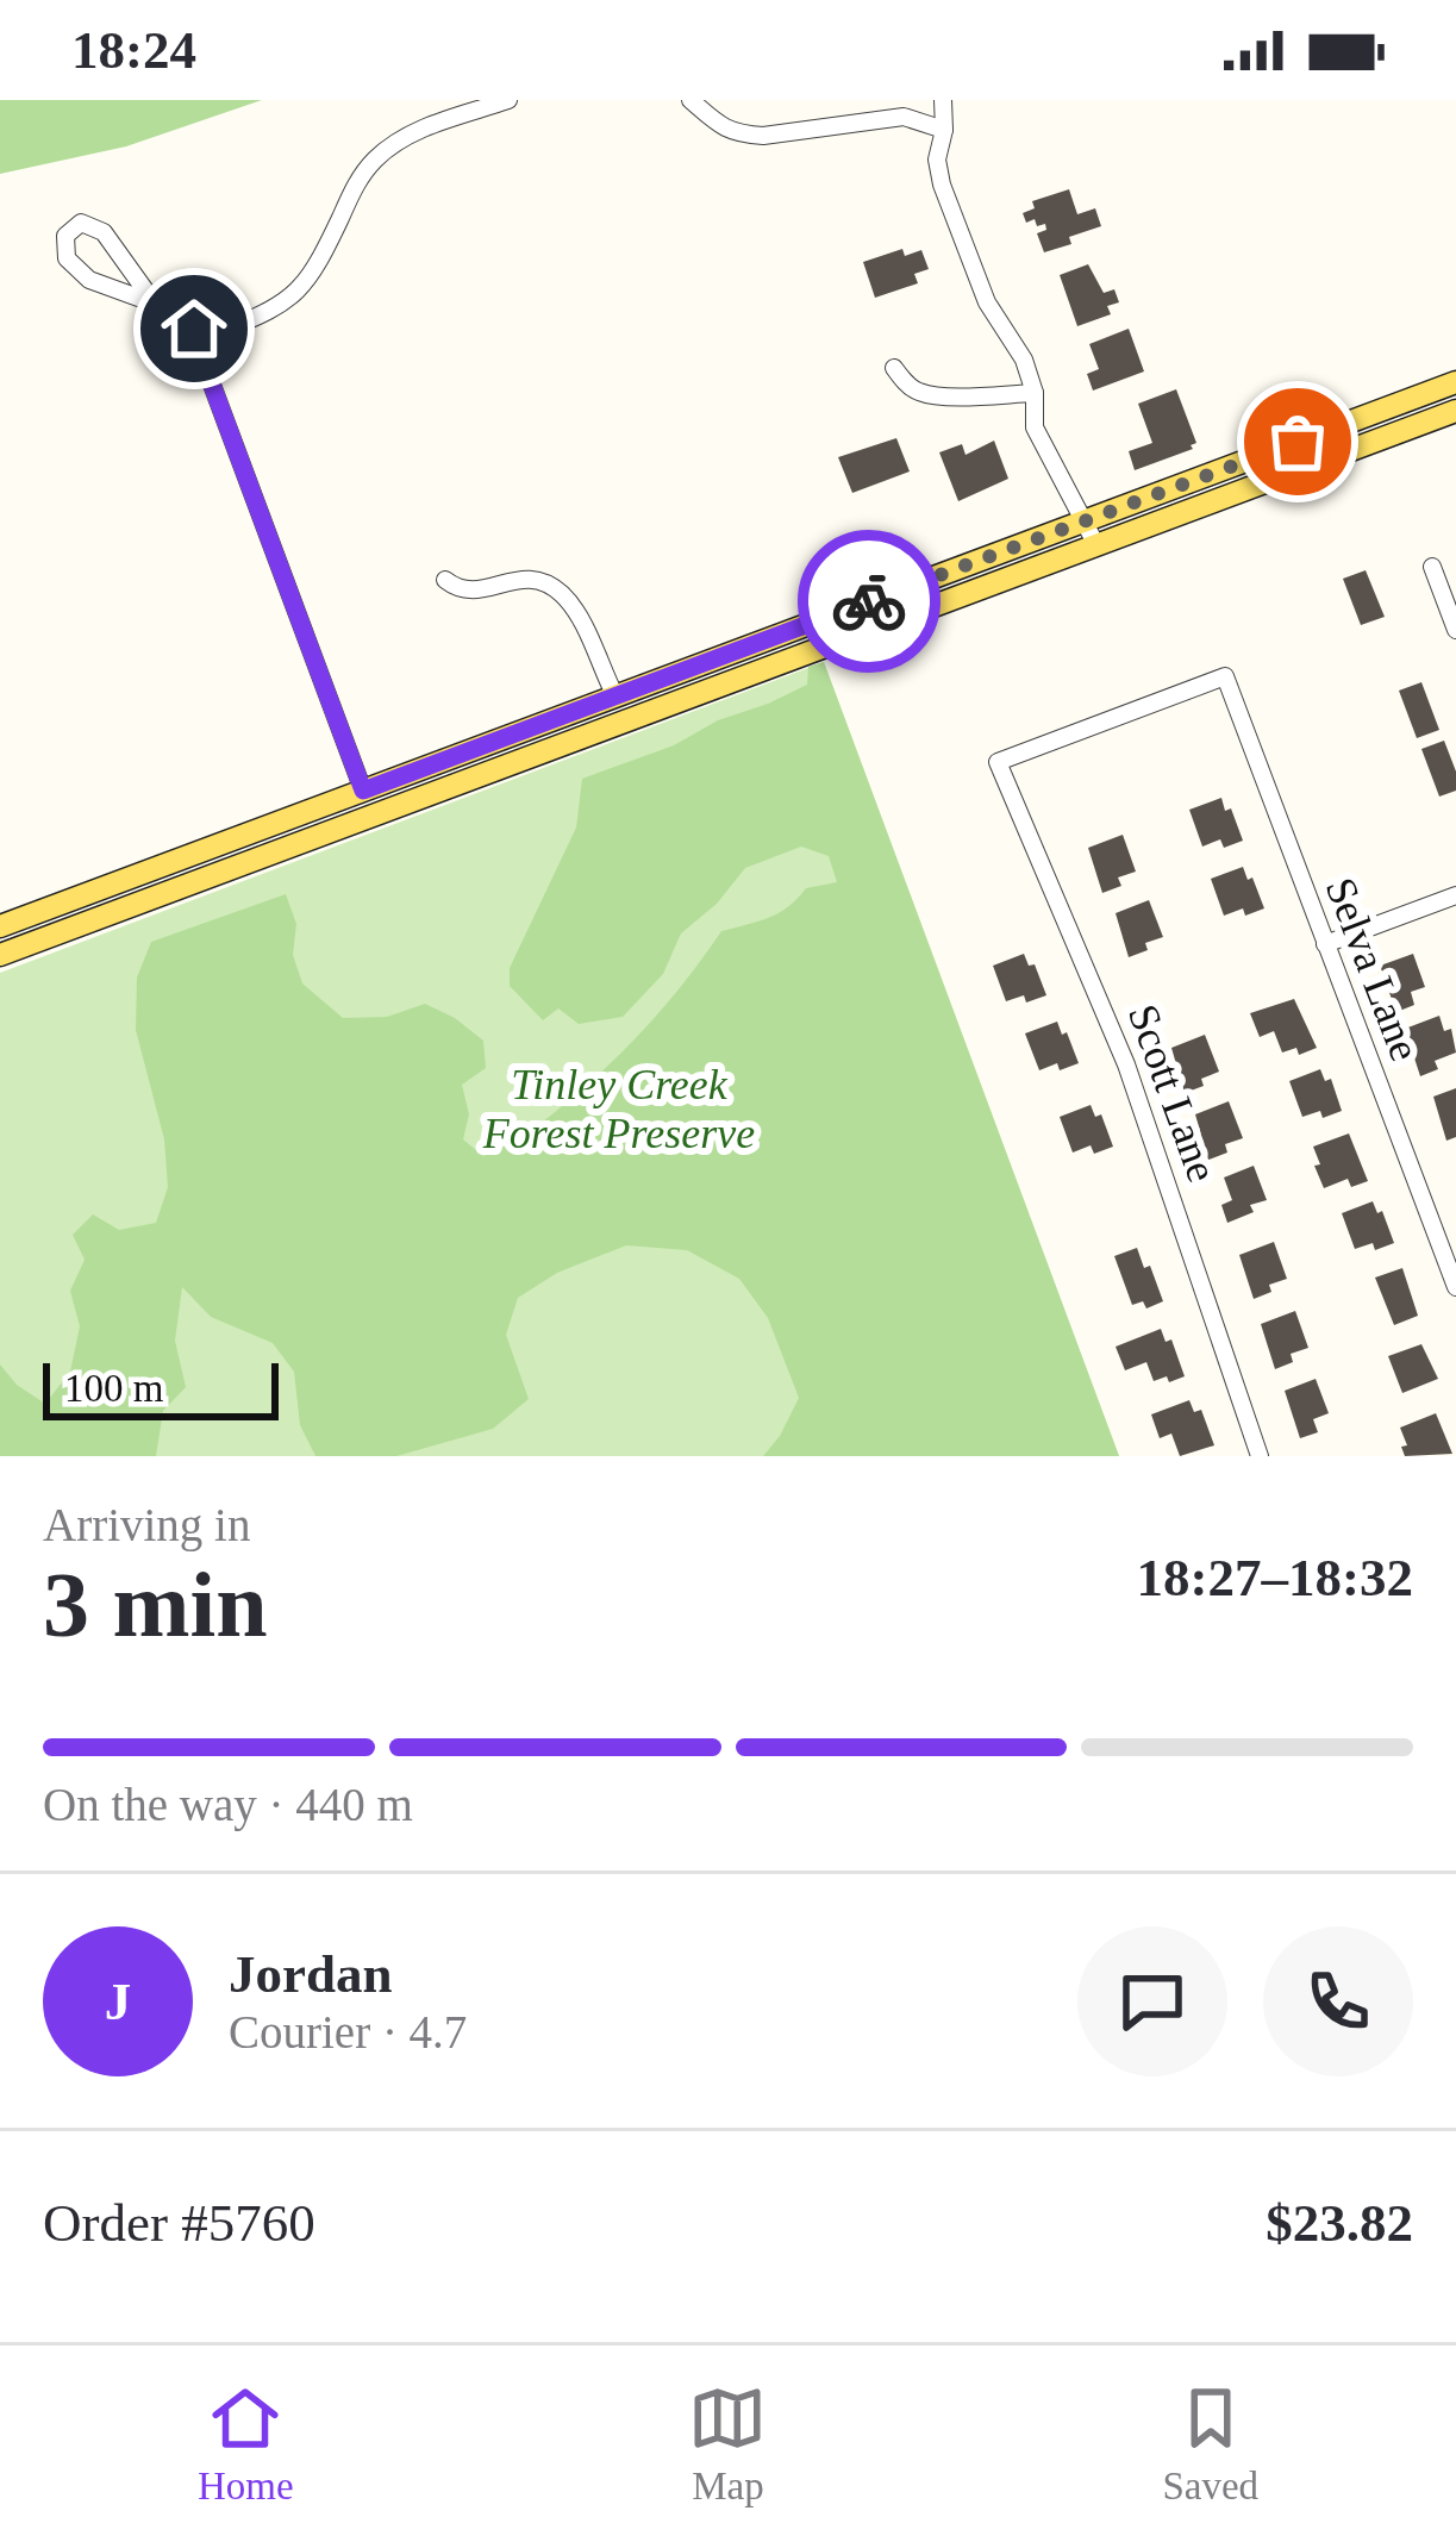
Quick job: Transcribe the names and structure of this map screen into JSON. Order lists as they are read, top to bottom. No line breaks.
{"streets":{"street":["Selva Lane","Scott Lane"]},"crossings":[["Selva Lane","Scott Lane"]],"parks":["Tinley Creek Forest Preserve"],"scale_bar":"100 m","page":{"status":"18:24","scale":"100 m","heading":["3 min","Arriving in","18:27–18:32"],"panel":["Jordan","Courier · 4.7","Order #5760","$23.82"],"bar":"On the way · 440 m","round":"J","tabs":["Home","Map","Saved"]}}
